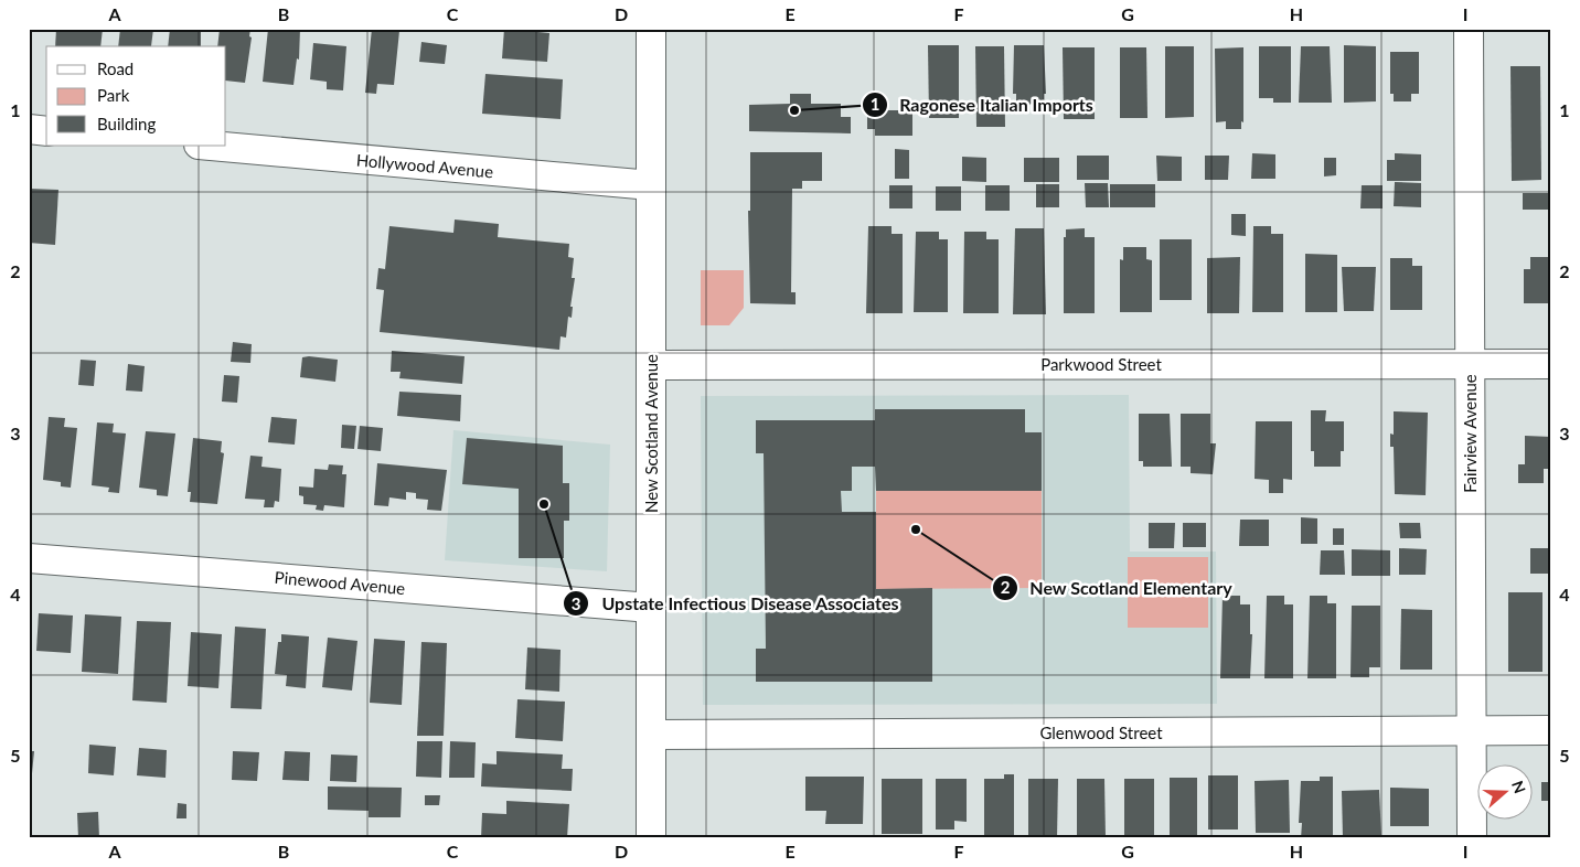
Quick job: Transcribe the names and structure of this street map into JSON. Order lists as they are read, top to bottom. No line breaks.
{"streets":{"street":["Hollywood Avenue","Parkwood Street","New Scotland Avenue","Fairview Avenue","Pinewood Avenue","Glenwood Street"]},"crossings":[["Hollywood Avenue","New Scotland Avenue"],["Parkwood Street","New Scotland Avenue"],["Parkwood Street","Fairview Avenue"],["New Scotland Avenue","Pinewood Avenue"],["New Scotland Avenue","Glenwood Street"],["Fairview Avenue","Glenwood Street"]],"places":["Ragonese Italian Imports","Upstate Infectious Disease Associates","New Scotland Elementary"],"legend":["Road","Park","Building"],"north":"right","grid":{"columns":["A","B","C","D","E","F","G","H","I"],"rows":["1","2","3","4","5"]}}
